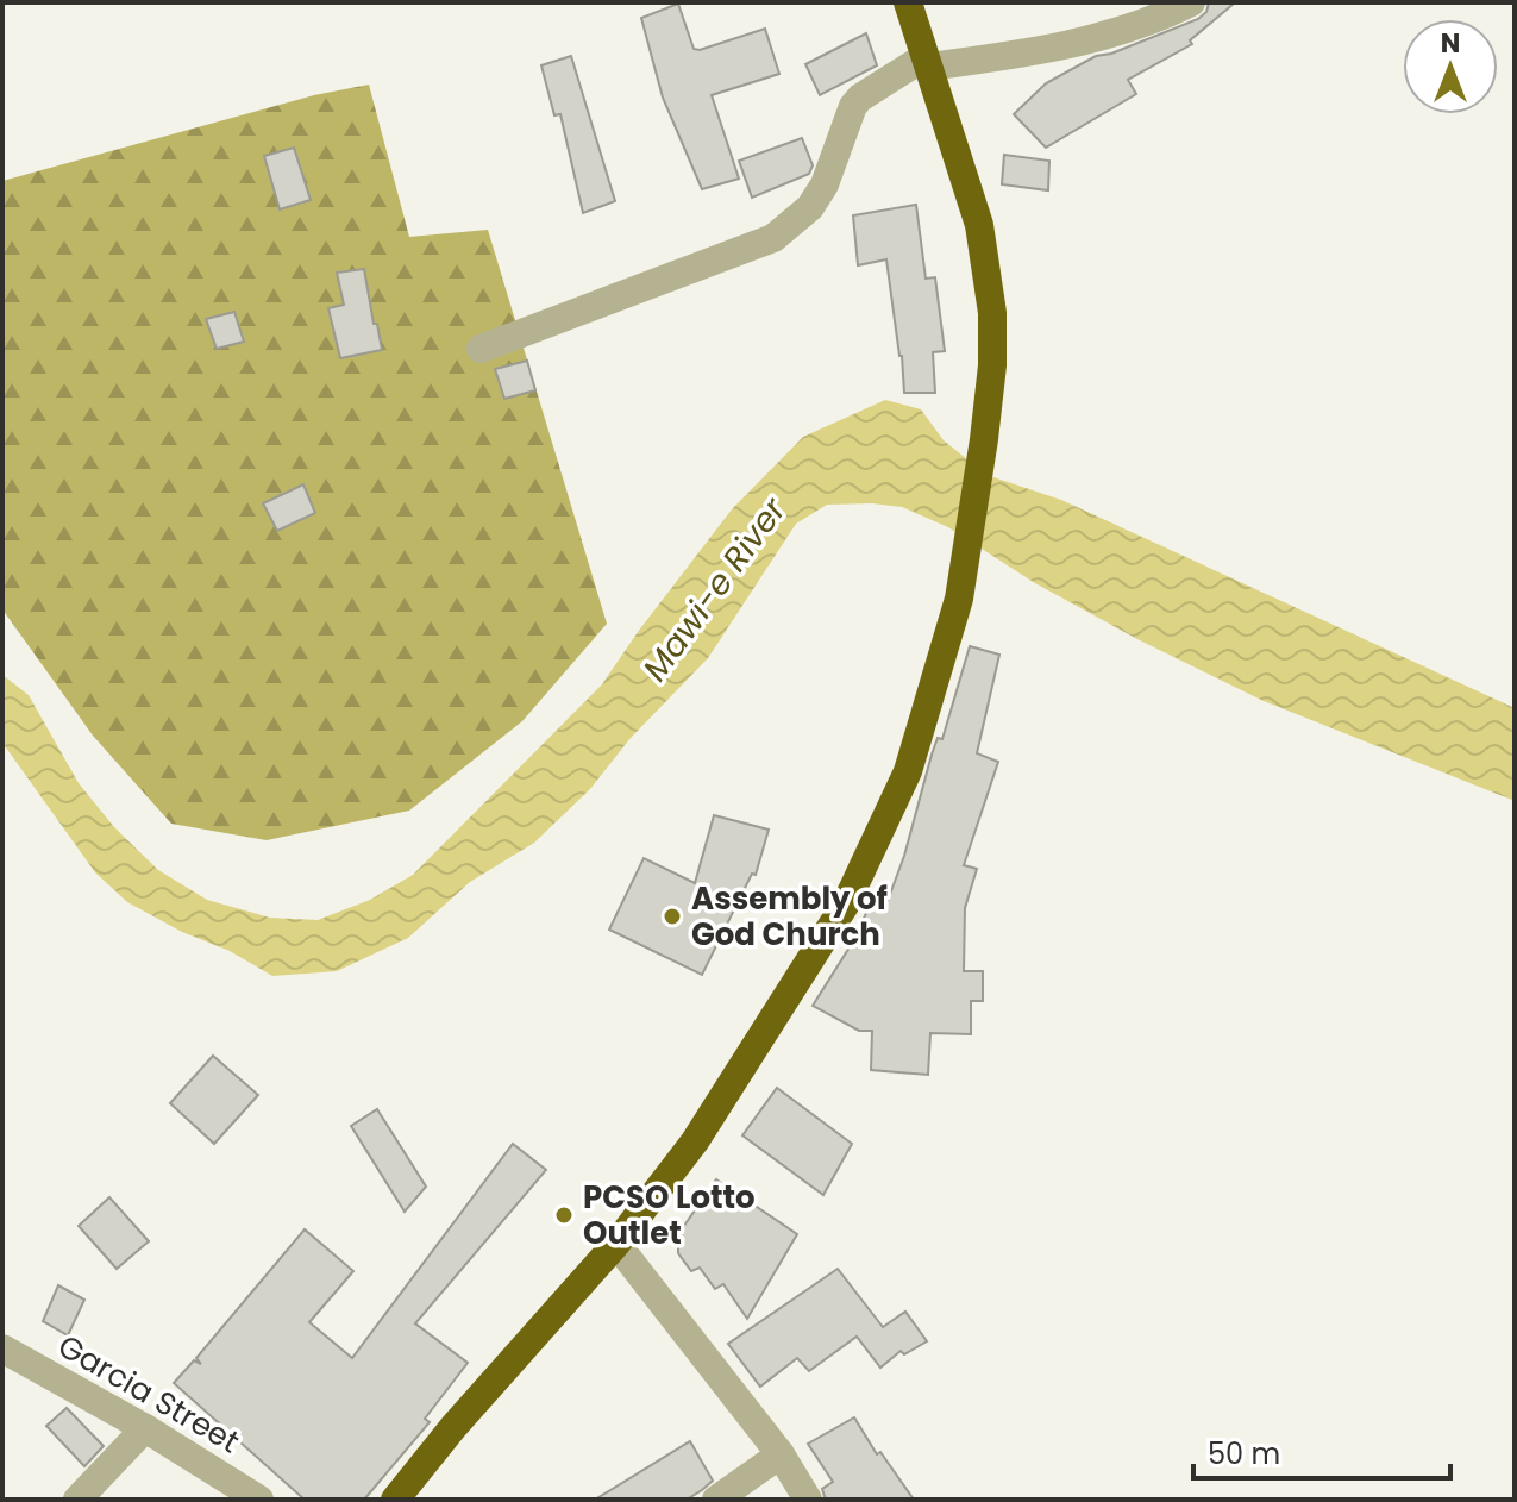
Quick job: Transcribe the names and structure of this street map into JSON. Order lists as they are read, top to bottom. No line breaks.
{"streets":{"street":["Garcia Street"]},"water":["Mawi-e River"],"places":["Assembly of God Church","PCSO Lotto Outlet"],"scale_bar":"50 m","north":"top"}
